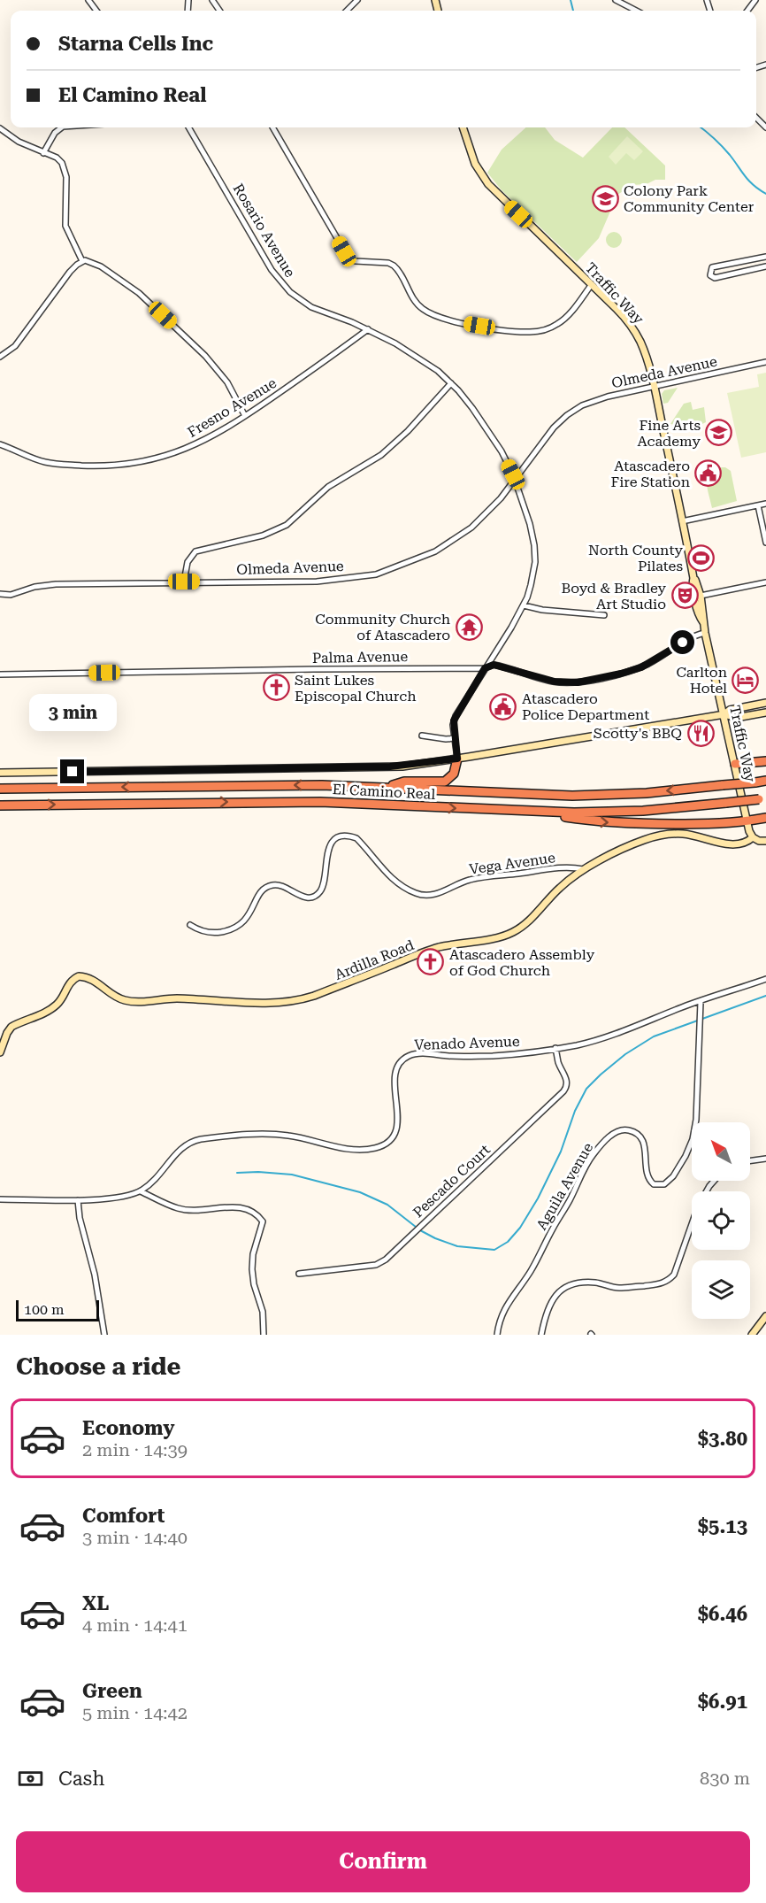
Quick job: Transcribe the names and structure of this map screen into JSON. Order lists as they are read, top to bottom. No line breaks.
{"streets":{"highway":["El Camino Real"],"street":["Rosario Avenue","Traffic Way","Olmeda Avenue","Fresno Avenue","Palma Avenue","Vega Avenue","Ardilla Road","Venado Avenue","Pescado Court","Aguila Avenue"]},"crossings":[["Rosario Avenue","Olmeda Avenue"],["Rosario Avenue","Fresno Avenue"],["Rosario Avenue","Palma Avenue"],["Rosario Avenue","El Camino Real"],["Traffic Way","Olmeda Avenue"],["Traffic Way","Palma Avenue"],["Traffic Way","El Camino Real"],["Traffic Way","Ardilla Road"],["Vega Avenue","Ardilla Road"],["Venado Avenue","Pescado Court"],["Venado Avenue","Aguila Avenue"]],"places":{"school or university":["Colony Park Community Center","Fine Arts Academy"],"public building":["Atascadero Fire Station","Atascadero Police Department"],"sports":["North County Pilates"],"theatre":["Boyd & Bradley Art Studio"],"temple":["Community Church of Atascadero"],"hotel":["Carlton Hotel"],"church":["Saint Lukes Episcopal Church","Atascadero Assembly of God Church"],"restaurant":["Scotty's BBQ"]},"scale_bar":"100 m","north":"top left","page":{"banner":["Starna Cells Inc","El Camino Real"],"bubble":"3 min","scale":"100 m","heading":"Choose a ride","list":[{"name":"Economy","note":"2 min · 14:39","value":"$3.80"},{"name":"Comfort","note":"3 min · 14:40","value":"$5.13"},{"name":"XL","note":"4 min · 14:41","value":"$6.46"},{"name":"Green","note":"5 min · 14:42","value":"$6.91"}],"pay":["Cash","830 m"],"buttons":"Confirm"}}
